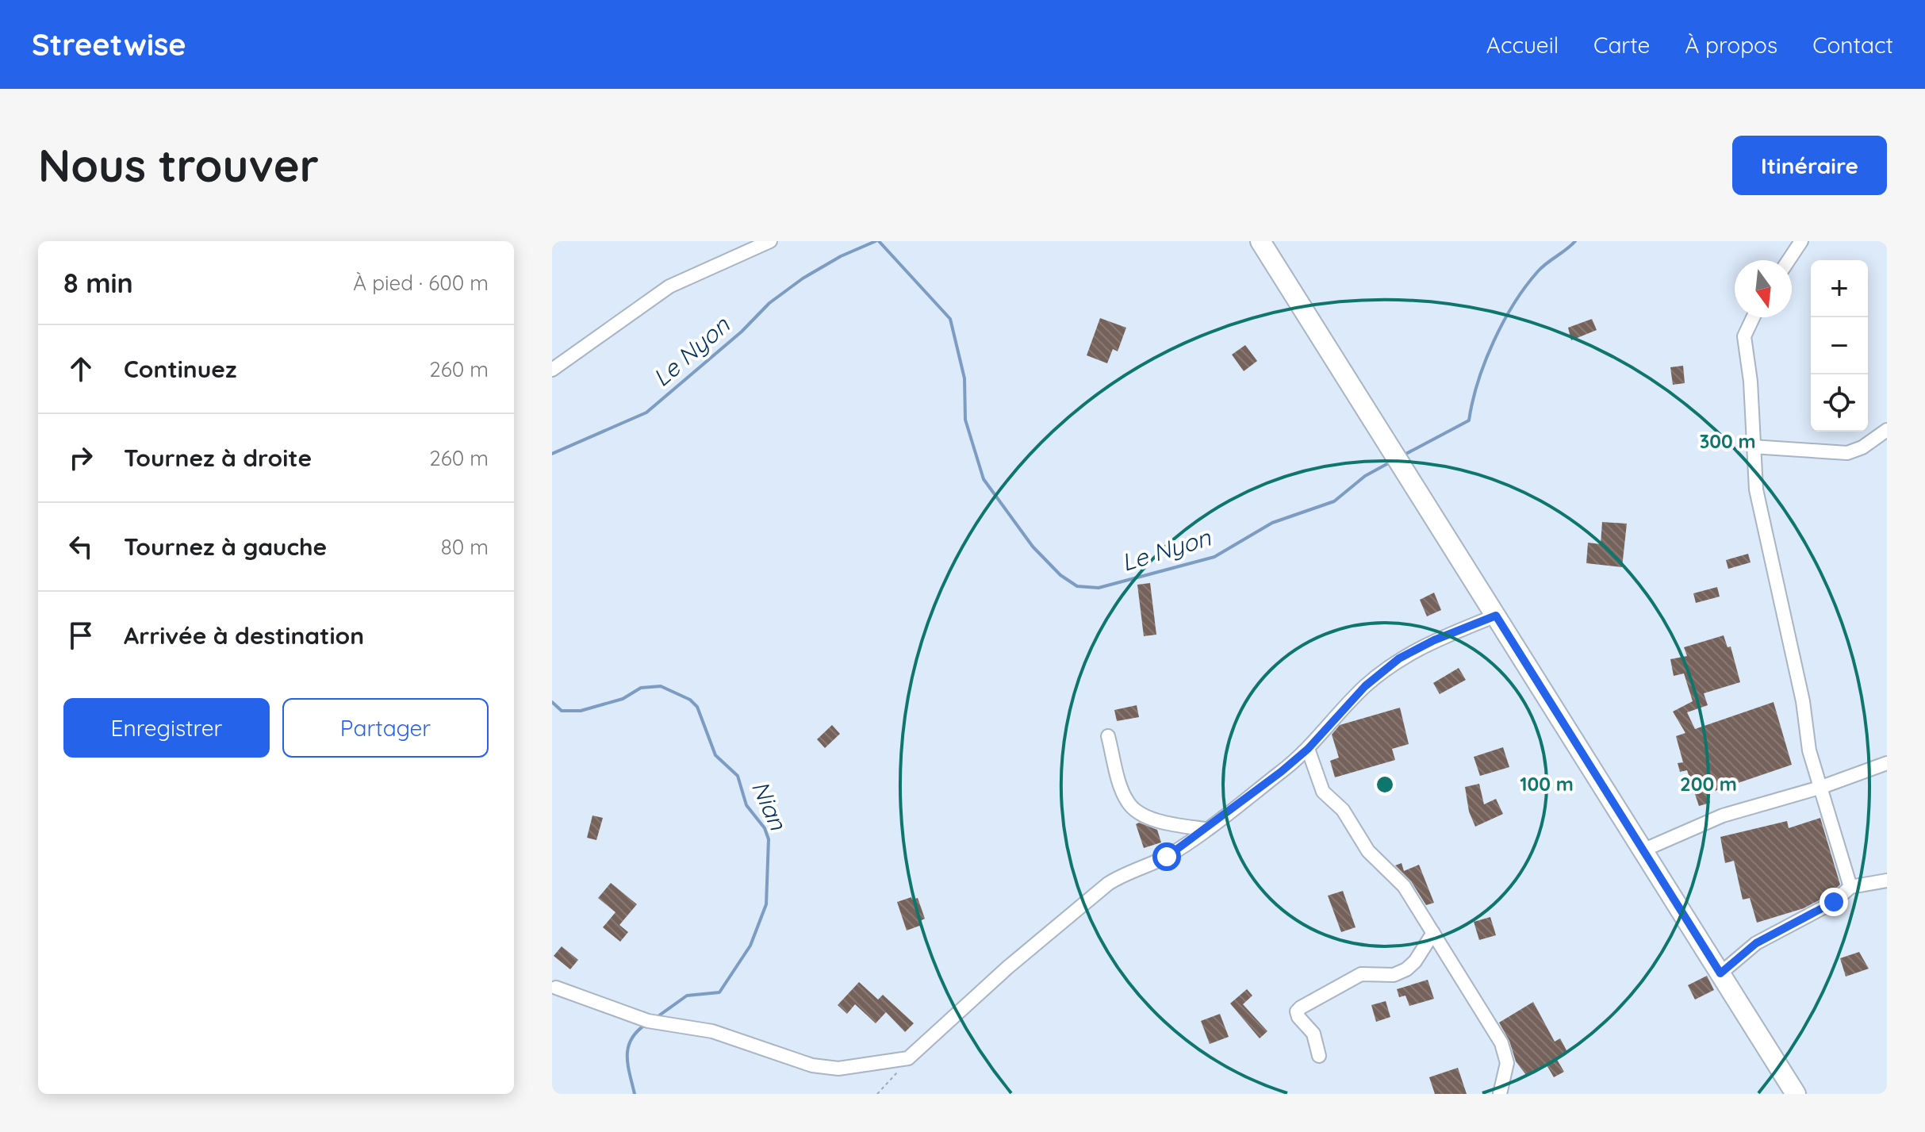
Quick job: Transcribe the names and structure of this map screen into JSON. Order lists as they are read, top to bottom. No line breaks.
{"water":["Le Nyon","Nian"],"north":"bottom","page":{"header":"Streetwise","nav":["Accueil","Carte","À propos","Contact"],"buttons":["Itinéraire",["Enregistrer","Partager"]],"title":"Nous trouver","heading":["8 min","À pied · 600 m"],"map_buttons":["+","−"],"list":[["Continuez","260 m"],["Tournez à droite","260 m"],["Tournez à gauche","80 m"],"Arrivée à destination"]},"rings":["300 m","100 m","200 m"]}
